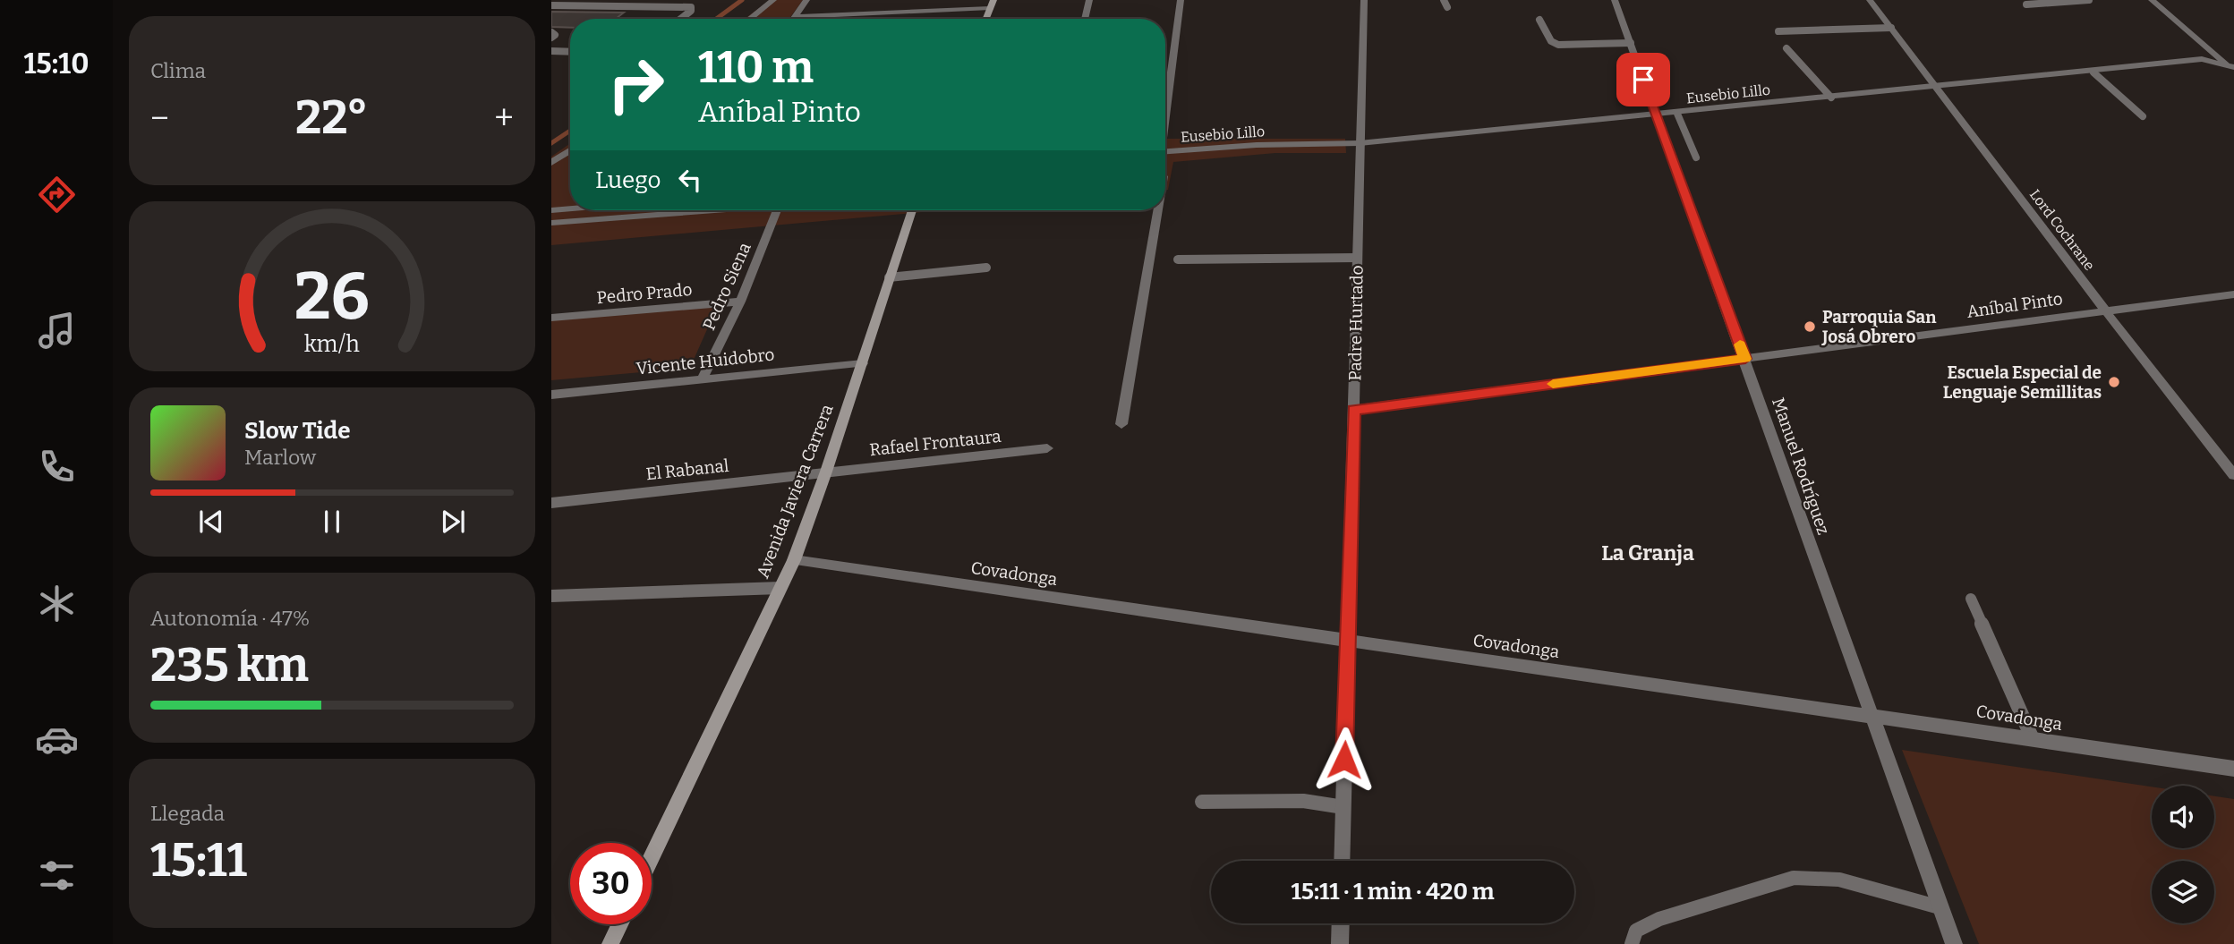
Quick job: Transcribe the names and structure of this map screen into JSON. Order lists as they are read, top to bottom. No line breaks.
{"streets":{"main road":["Avenida Javiera Carrera"],"street":["Eusebio Lillo","Lord Cochrane","Pedro Siena","Pedro Prado","Aníbal Pinto","Padre Hurtado","Vicente Huidobro","Rafael Frontaura","Manuel Rodríguez","El Rabanal","Covadonga"]},"crossings":[["Eusebio Lillo","Lord Cochrane"],["Eusebio Lillo","Padre Hurtado"],["Eusebio Lillo","Manuel Rodríguez"],["Lord Cochrane","Aníbal Pinto"],["Pedro Siena","Pedro Prado"],["Pedro Siena","Vicente Huidobro"],["Aníbal Pinto","Padre Hurtado"],["Aníbal Pinto","Manuel Rodríguez"],["Padre Hurtado","Covadonga"],["Vicente Huidobro","Avenida Javiera Carrera"],["Rafael Frontaura","El Rabanal"],["Rafael Frontaura","Avenida Javiera Carrera"],["Manuel Rodríguez","Covadonga"],["El Rabanal","Avenida Javiera Carrera"],["Avenida Javiera Carrera","Covadonga"]],"districts":["La Granja"],"places":["Parroquia San Josá Obrero","Escuela Especial de Lenguaje Semillitas"],"page":{"tabs":"15:10","tile":["Clima",["Autonomía · 47%","235 km"],["Llegada","15:11"]],"turn":["110 m","Aníbal Pinto"],"heat":["−","22°","+"],"then":"Luego","song":["Slow Tide","Marlow"],"limit":"30","trip":"15:11 · 1 min · 420 m","gauge":["26","km/h"]}}
